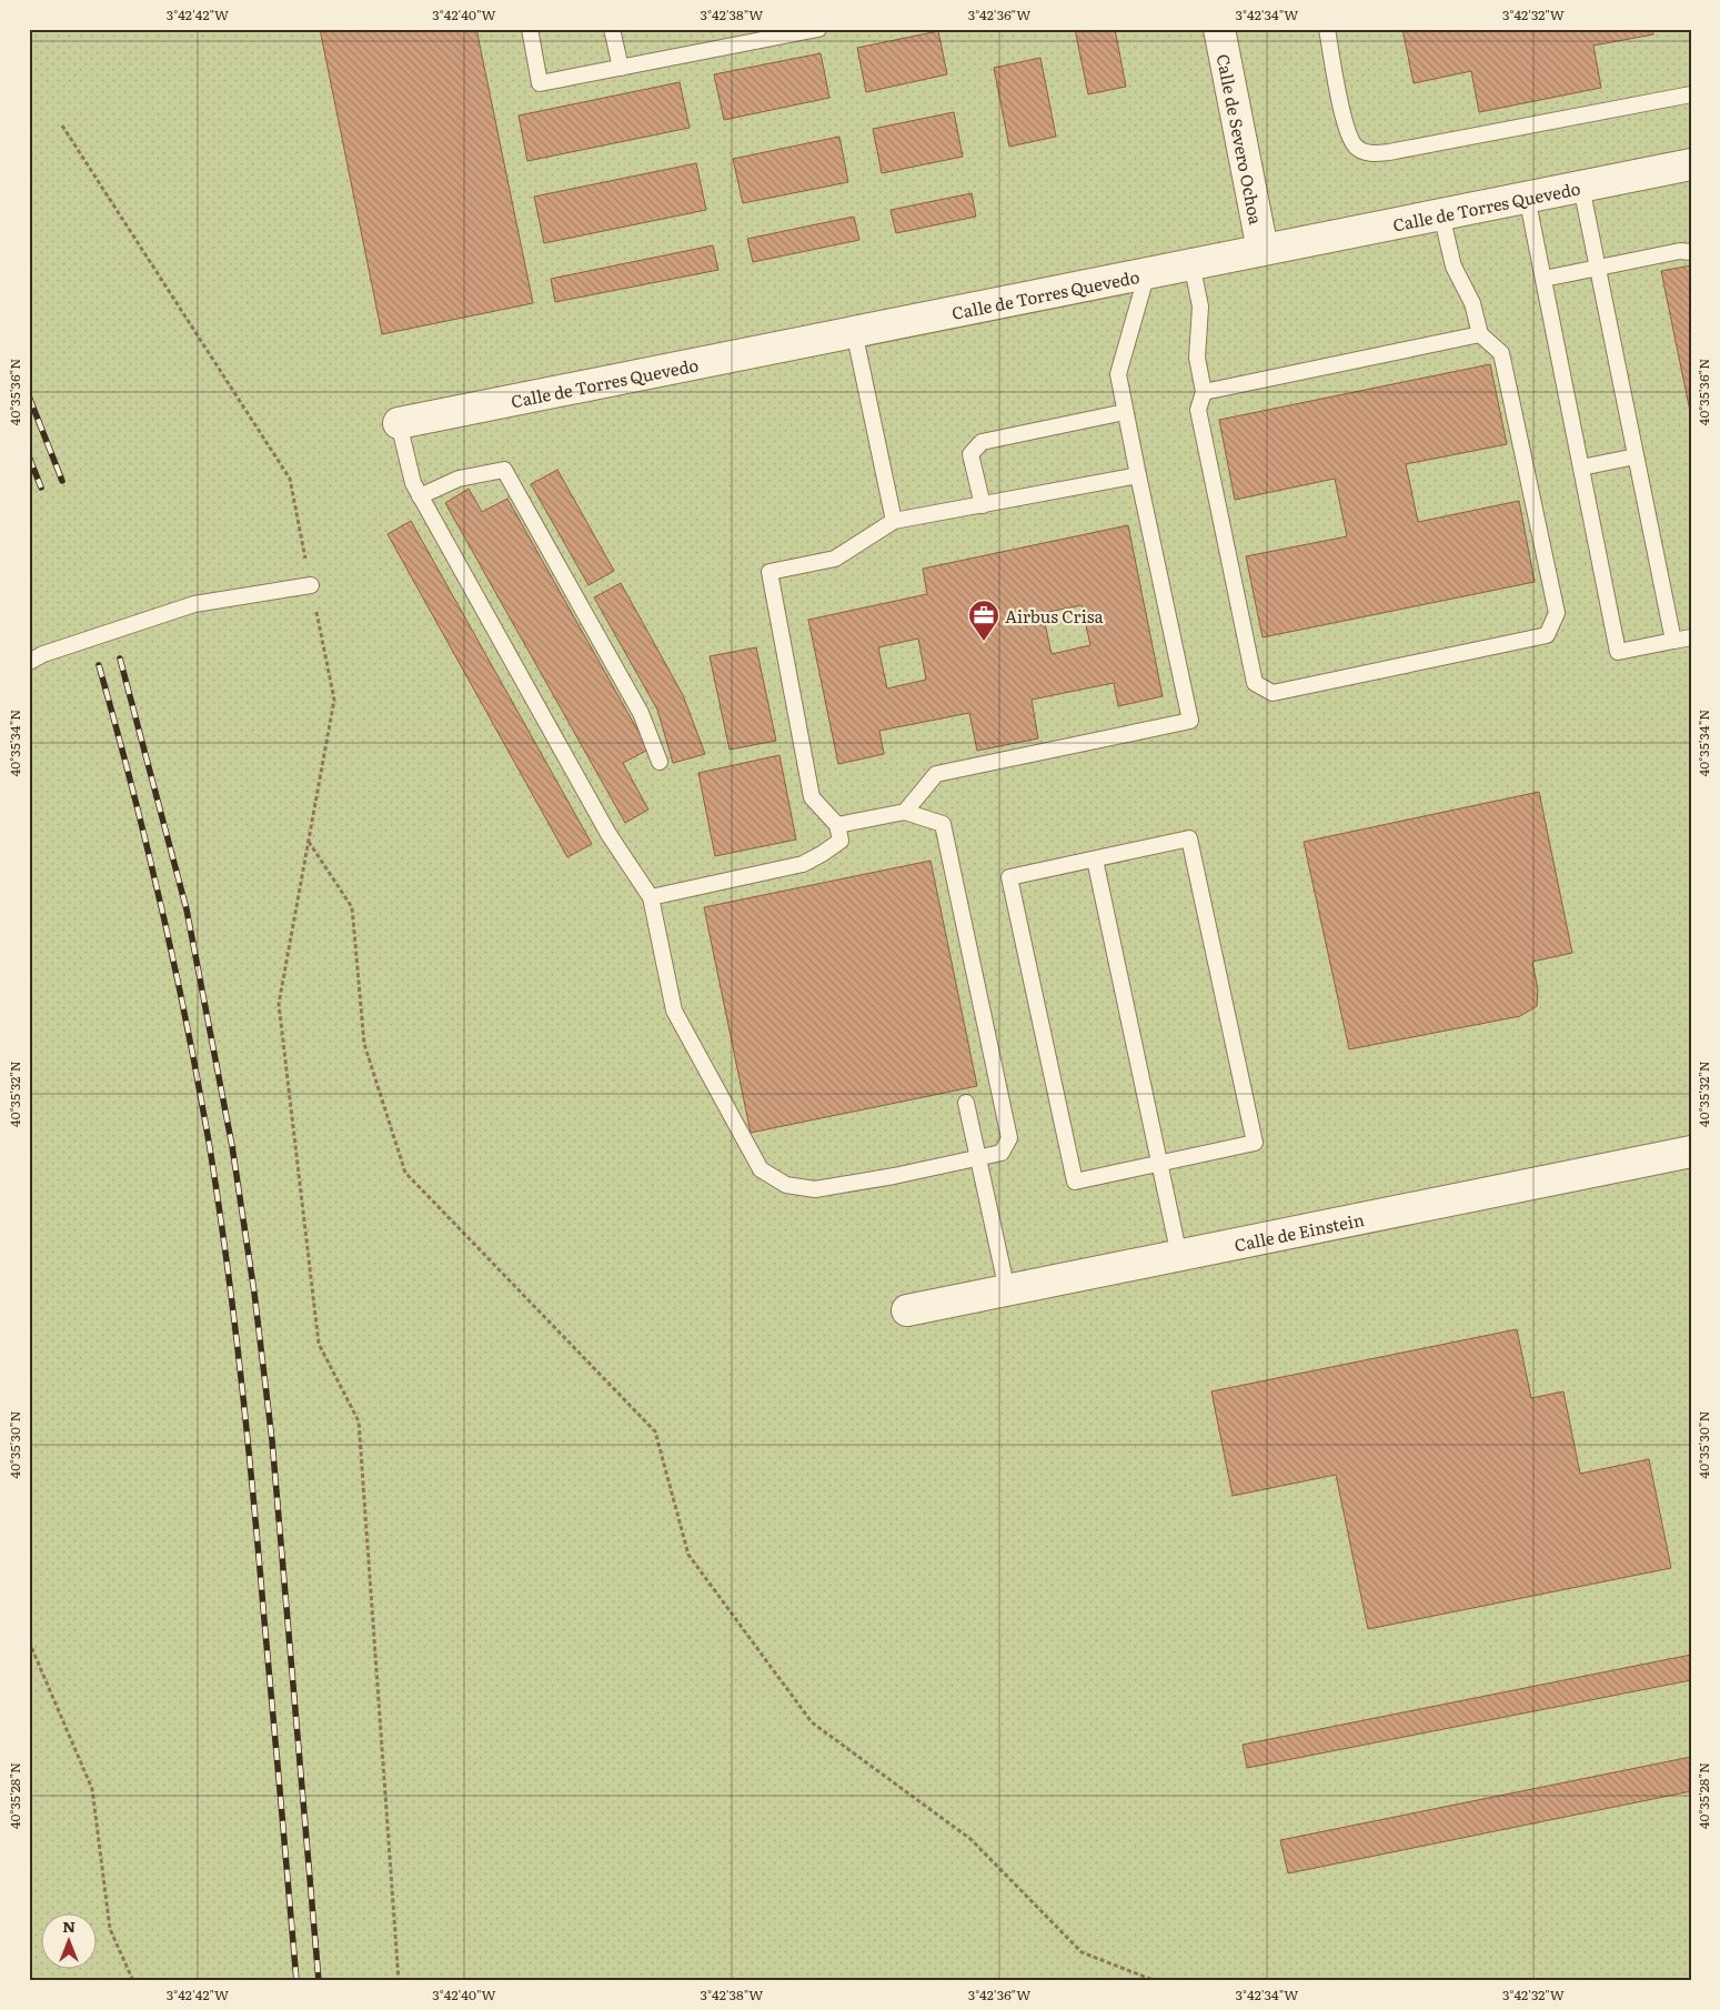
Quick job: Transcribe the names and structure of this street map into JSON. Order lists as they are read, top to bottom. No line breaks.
{"streets":{"street":["Calle de Severo Ochoa","Calle de Torres Quevedo","Calle de Einstein"]},"crossings":[["Calle de Severo Ochoa","Calle de Torres Quevedo"]],"places":{"office":["Airbus Crisa"]},"north":"top","coordinates":["3°42'42\"W","3°42'40\"W","3°42'38\"W","3°42'36\"W","3°42'34\"W","3°42'32\"W","40°35'36\"N","40°35'34\"N","40°35'32\"N","40°35'30\"N","40°35'28\"N"]}
